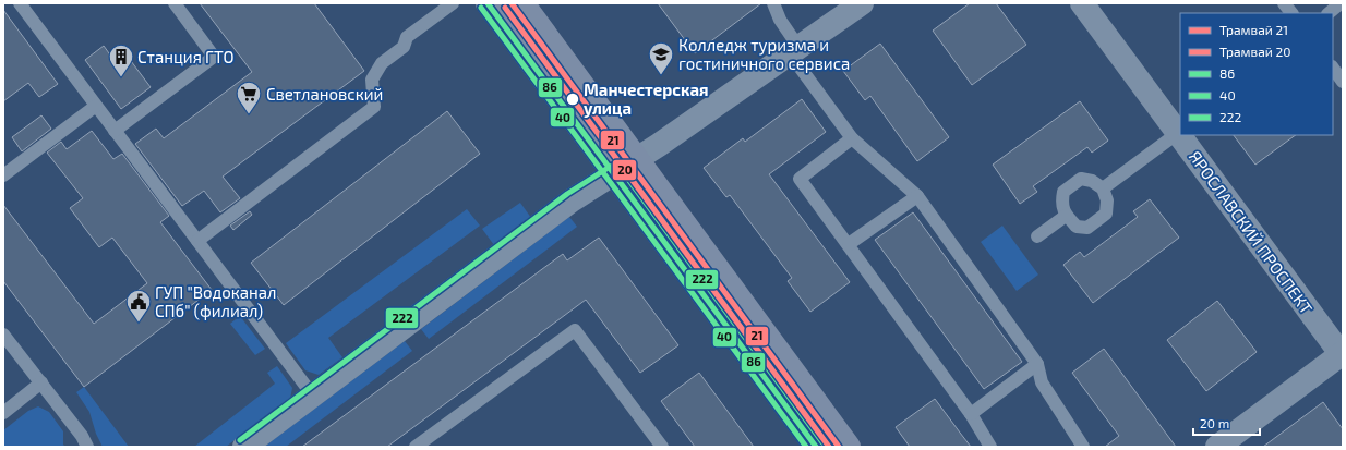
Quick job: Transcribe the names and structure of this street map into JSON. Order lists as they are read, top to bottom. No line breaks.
{"streets":{"street":["ЯРОСЛАВСКИЙ ПРОСПЕКТ"]},"places":{"school or university":["Колледж туризма и гостиничного сервиса"],"building":["Станция ГТО"],"other":["Манчестерская улица"],"supermarket":["Светлановский"],"public building":["ГУП \"Водоканал СПб\" (филиал)"]},"lines":["tram line 21","transit line 86","tram line 20","transit line 40","transit line 222"],"legend":["Трамвай 21","Трамвай 20","86","40","222"],"scale_bar":"20 m"}
